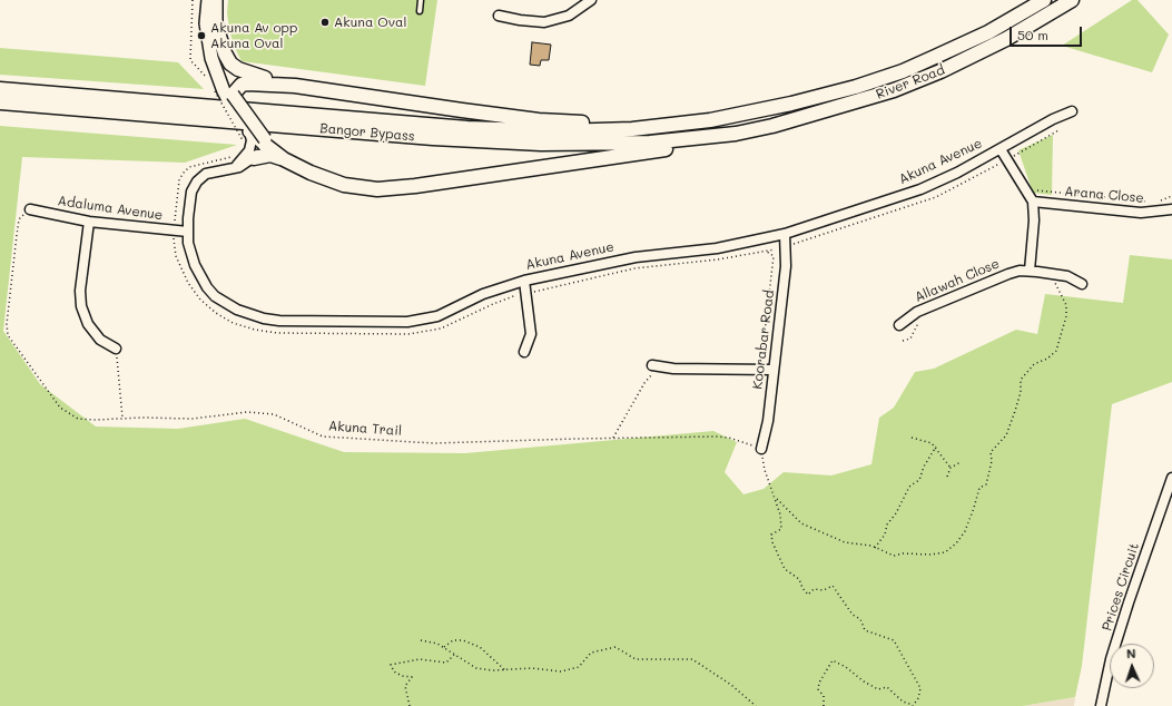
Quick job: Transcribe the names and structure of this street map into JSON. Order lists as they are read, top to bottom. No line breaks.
{"streets":{"main road":["River Road","Bangor Bypass"],"street":["Akuna Avenue","Arana Close","Adaluma Avenue","Allawah Close","Koorabar Road","Prices Circuit"],"path":["Akuna Trail"]},"crossings":[["River Road","Bangor Bypass"],["Akuna Avenue","Adaluma Avenue"],["Akuna Avenue","Koorabar Road"],["Adaluma Avenue","Akuna Trail"],["Koorabar Road","Akuna Trail"]],"places":["Akuna Oval","Akuna Av opp Akuna Oval"],"scale_bar":"50 m","north":"top"}
